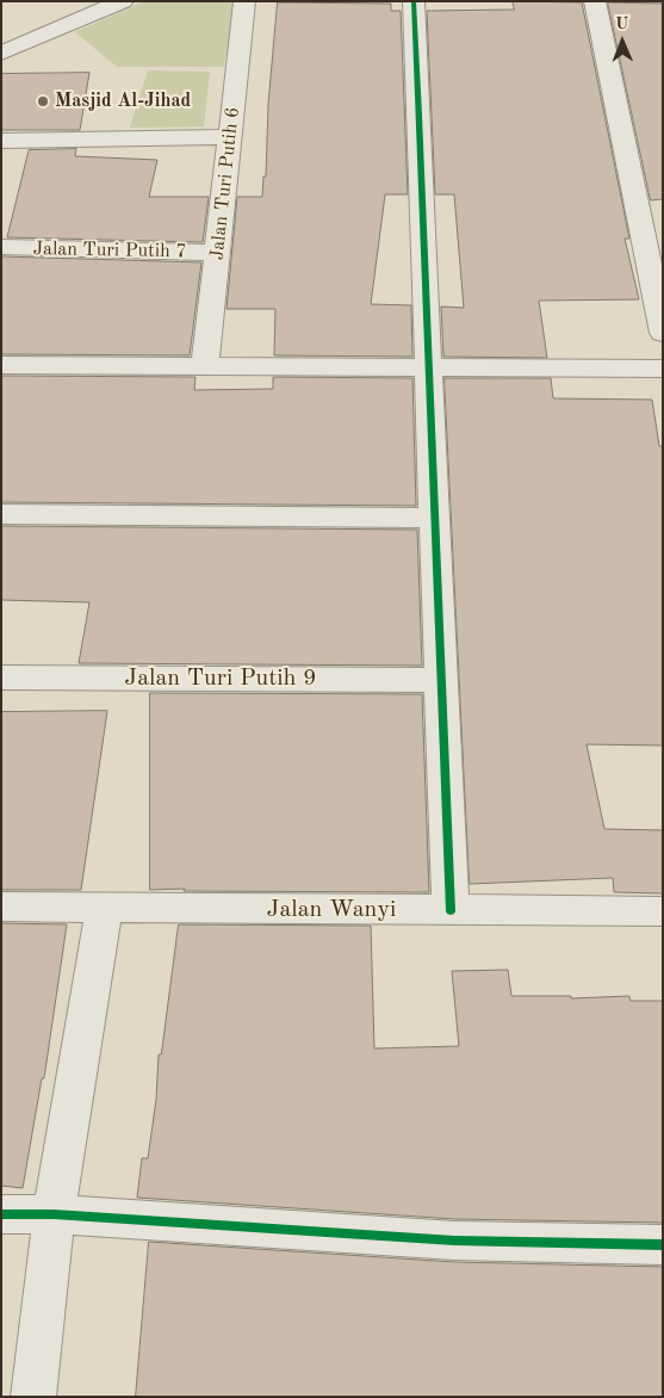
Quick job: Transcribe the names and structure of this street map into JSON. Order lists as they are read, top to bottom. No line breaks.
{"streets":{"street":["Jalan Turi Putih 6","Jalan Turi Putih 7","Jalan Turi Putih 9","Jalan Wanyi"]},"crossings":[["Jalan Turi Putih 6","Jalan Turi Putih 7"]],"places":["Masjid Al-Jihad"],"north":"top"}
